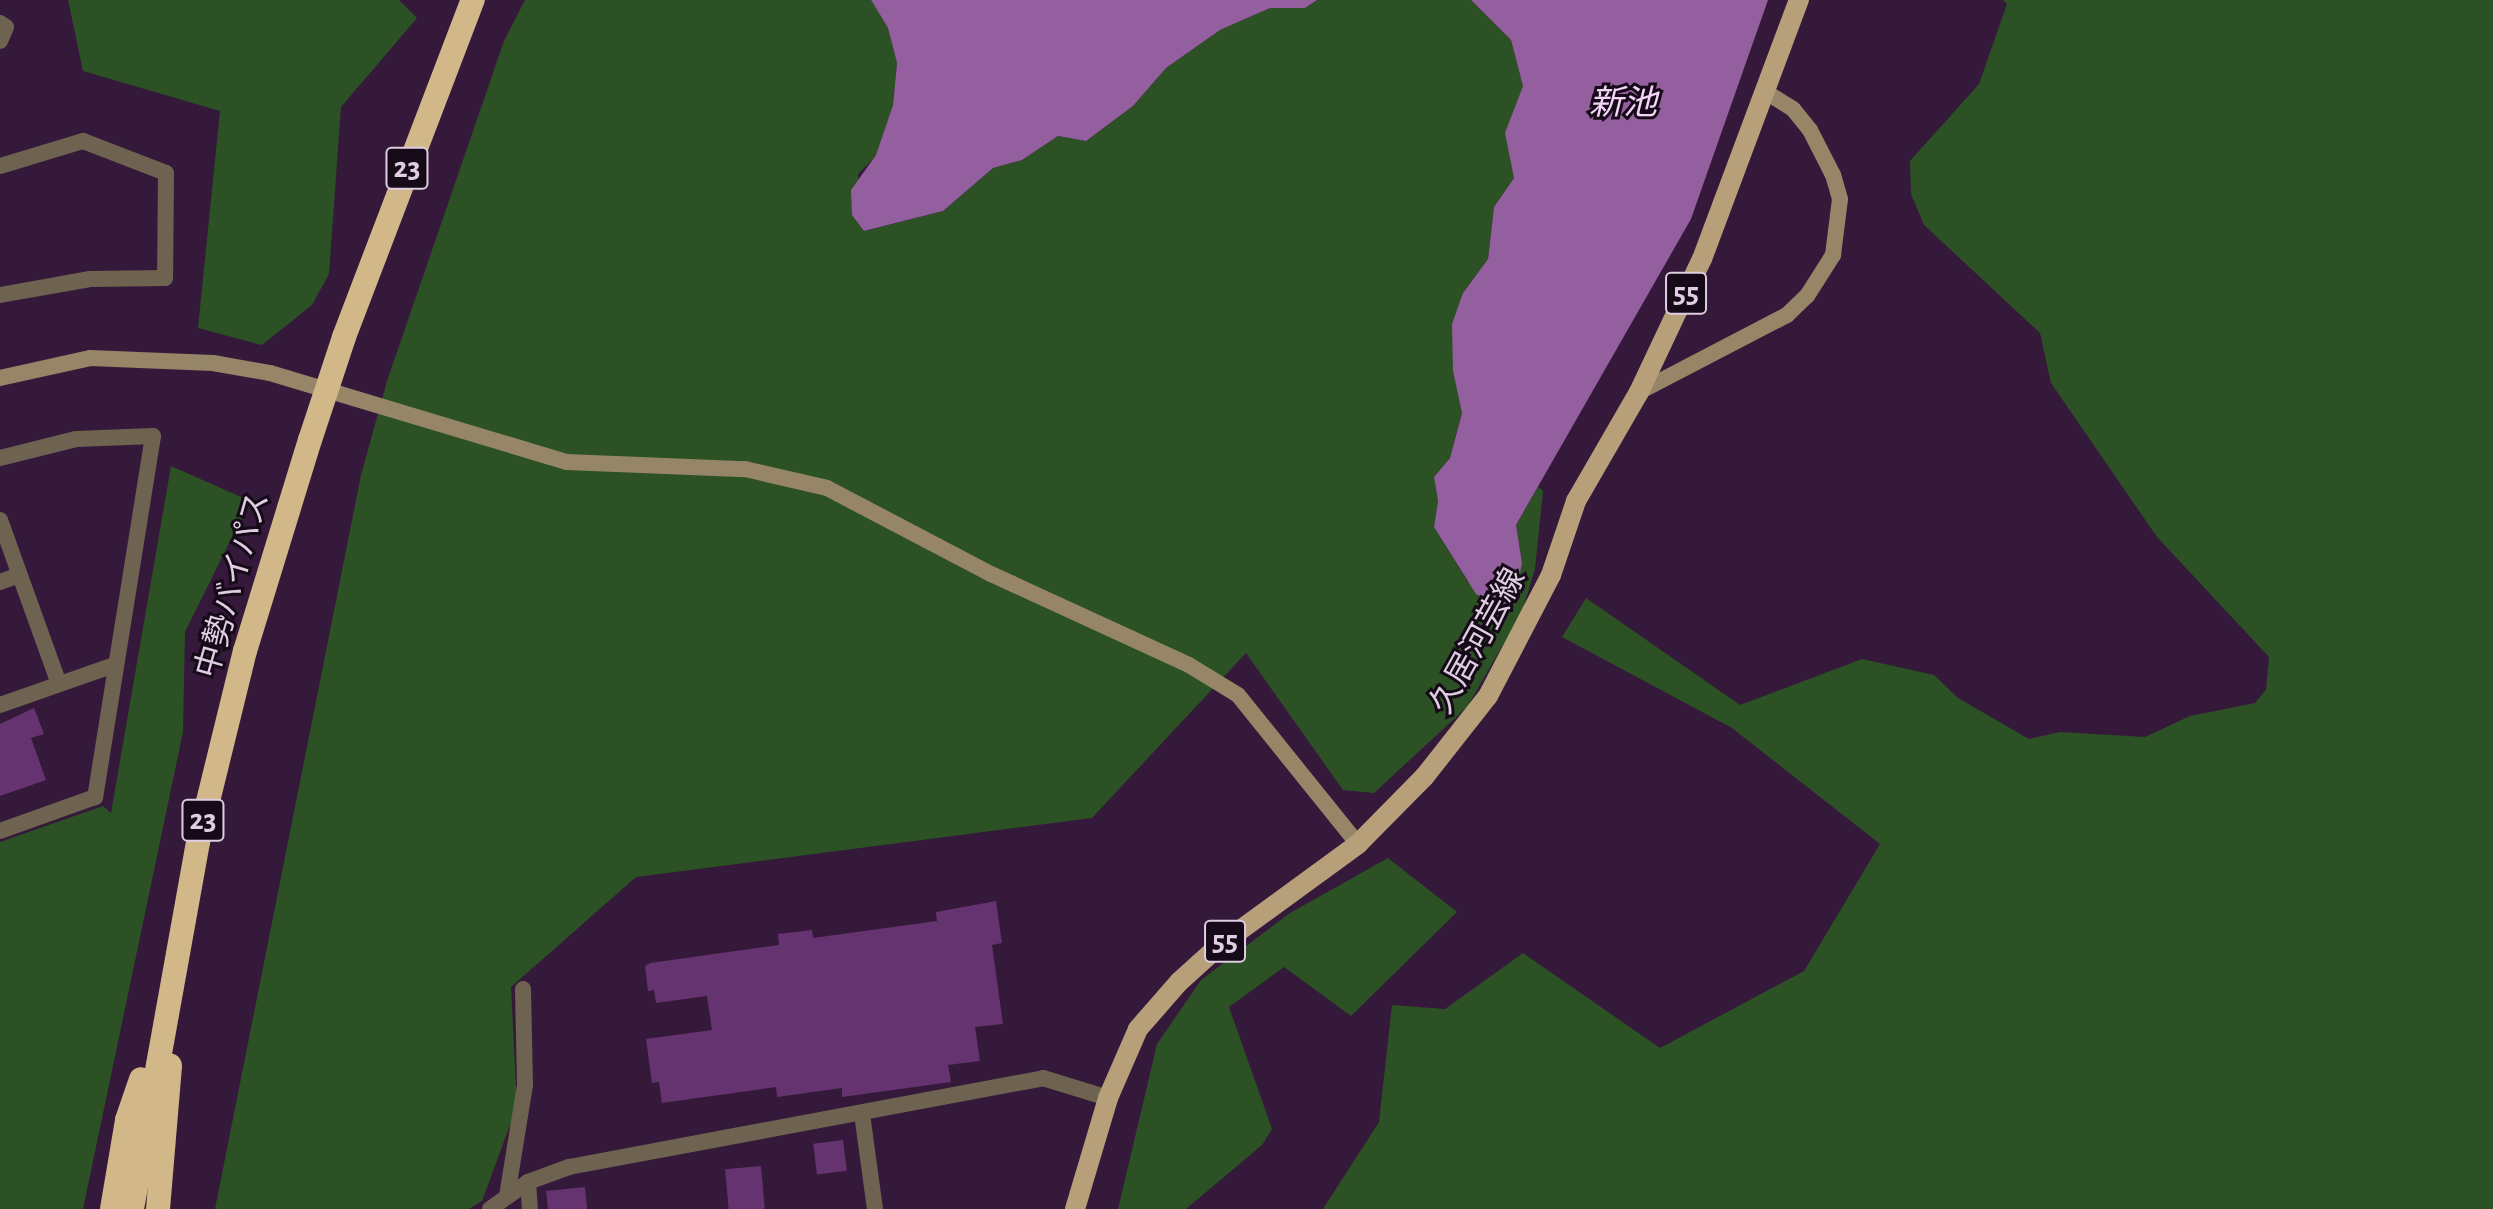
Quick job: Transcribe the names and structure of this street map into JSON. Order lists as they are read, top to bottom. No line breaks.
{"streets":{"highway":["23","中勢バイパス"],"main road":["55","久居河芸線"]},"crossings":[["23","中勢バイパス"]],"water":["新池"]}
